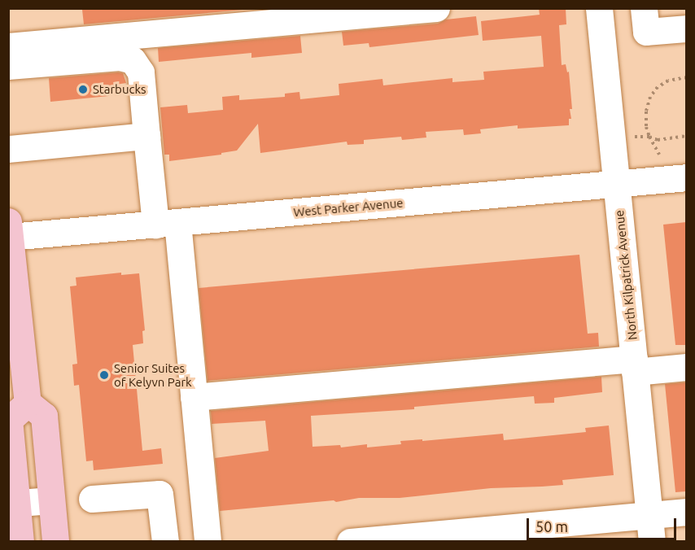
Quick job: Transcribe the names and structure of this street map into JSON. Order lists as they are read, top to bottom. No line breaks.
{"streets":{"street":["West Parker Avenue","North Kilpatrick Avenue"]},"crossings":[["West Parker Avenue","North Kilpatrick Avenue"]],"places":["Starbucks","Senior Suites of Kelyvn Park"],"scale_bar":"50 m"}
